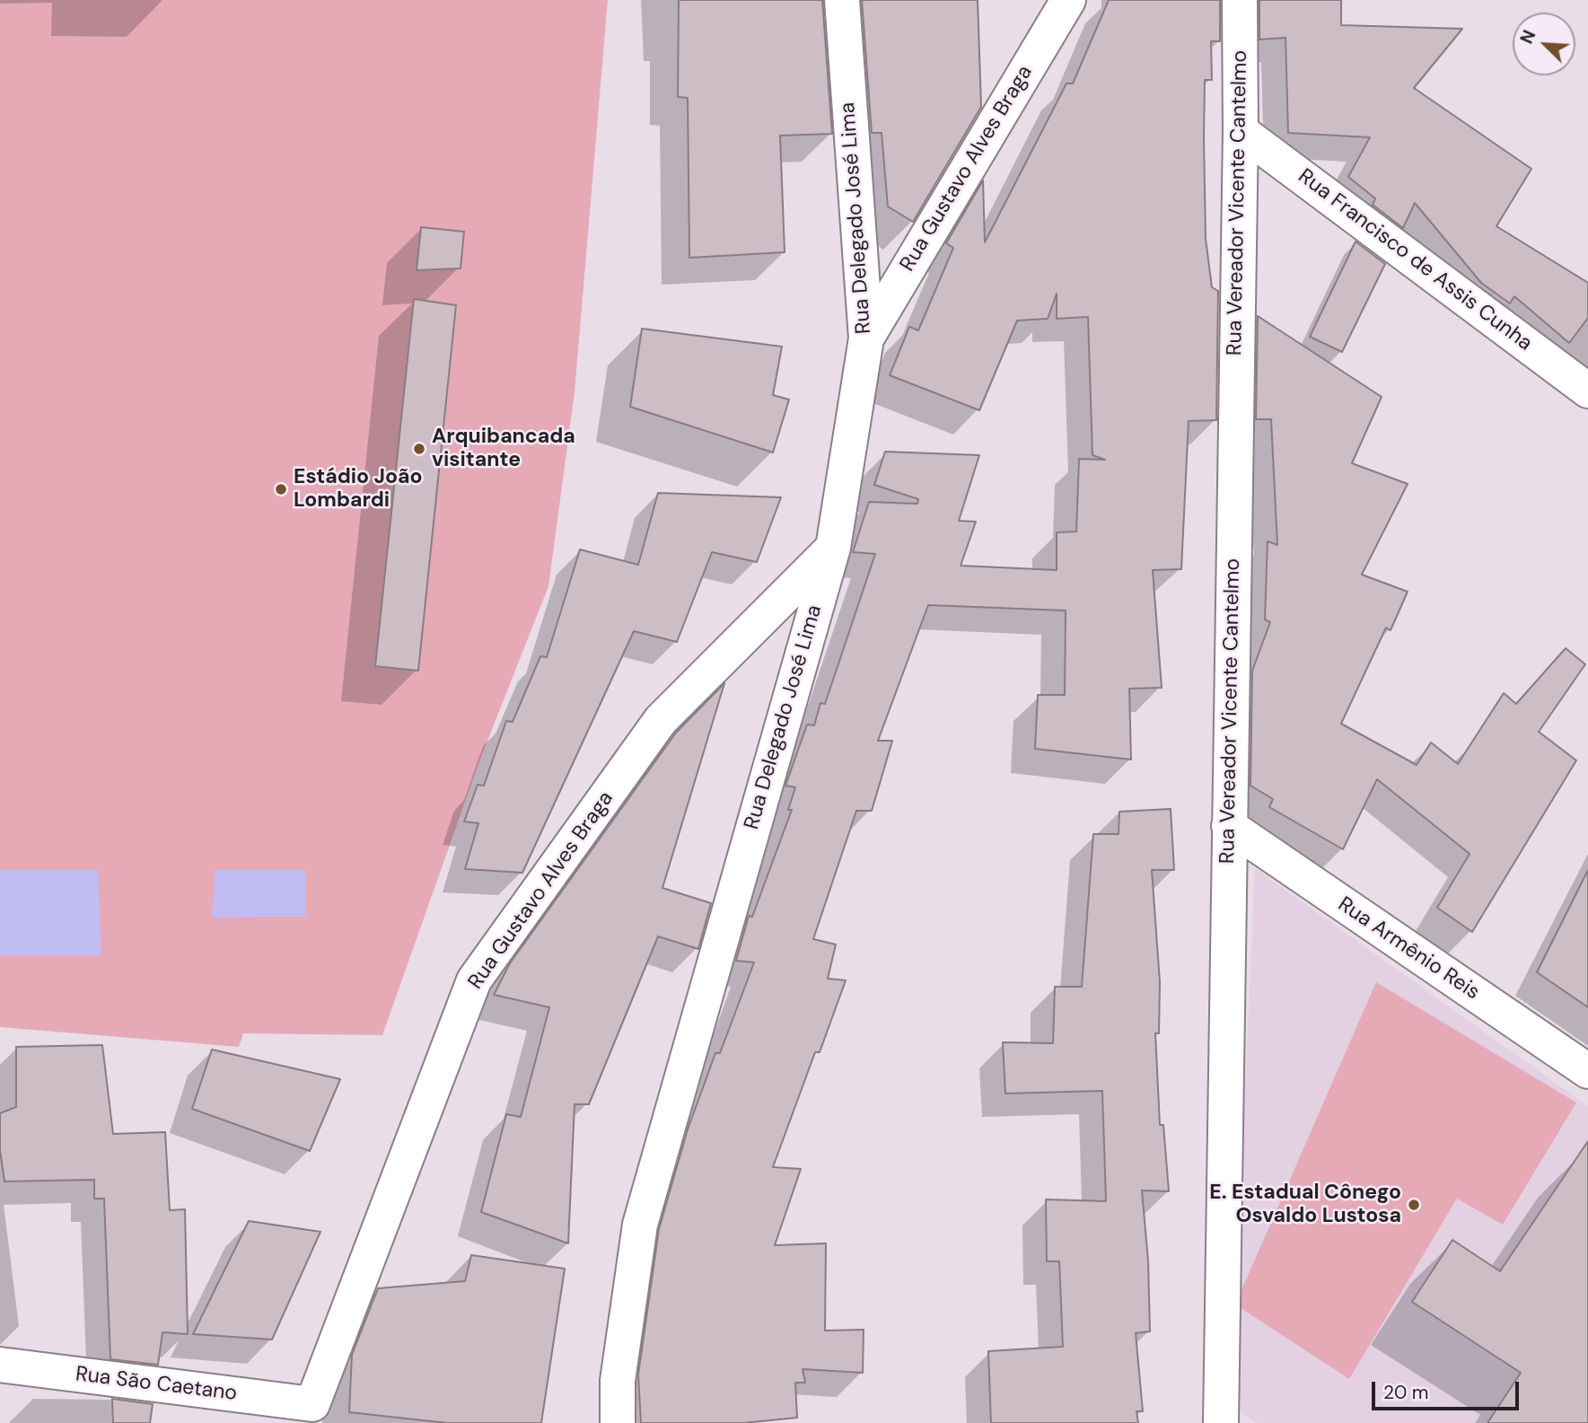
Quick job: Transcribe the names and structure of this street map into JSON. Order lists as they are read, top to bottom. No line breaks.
{"streets":{"street":["Rua Gustavo Alves Braga","Rua Vereador Vicente Cantelmo","Rua Delegado José Lima","Rua Francisco de Assis Cunha","Rua Armênio Reis","Rua São Caetano"]},"crossings":[["Rua Gustavo Alves Braga","Rua Delegado José Lima"],["Rua Gustavo Alves Braga","Rua São Caetano"],["Rua Vereador Vicente Cantelmo","Rua Francisco de Assis Cunha"],["Rua Vereador Vicente Cantelmo","Rua Armênio Reis"]],"places":["Arquibancada visitante","Estádio João Lombardi","E. Estadual Cônego Osvaldo Lustosa"],"scale_bar":"20 m","north":"top left"}
